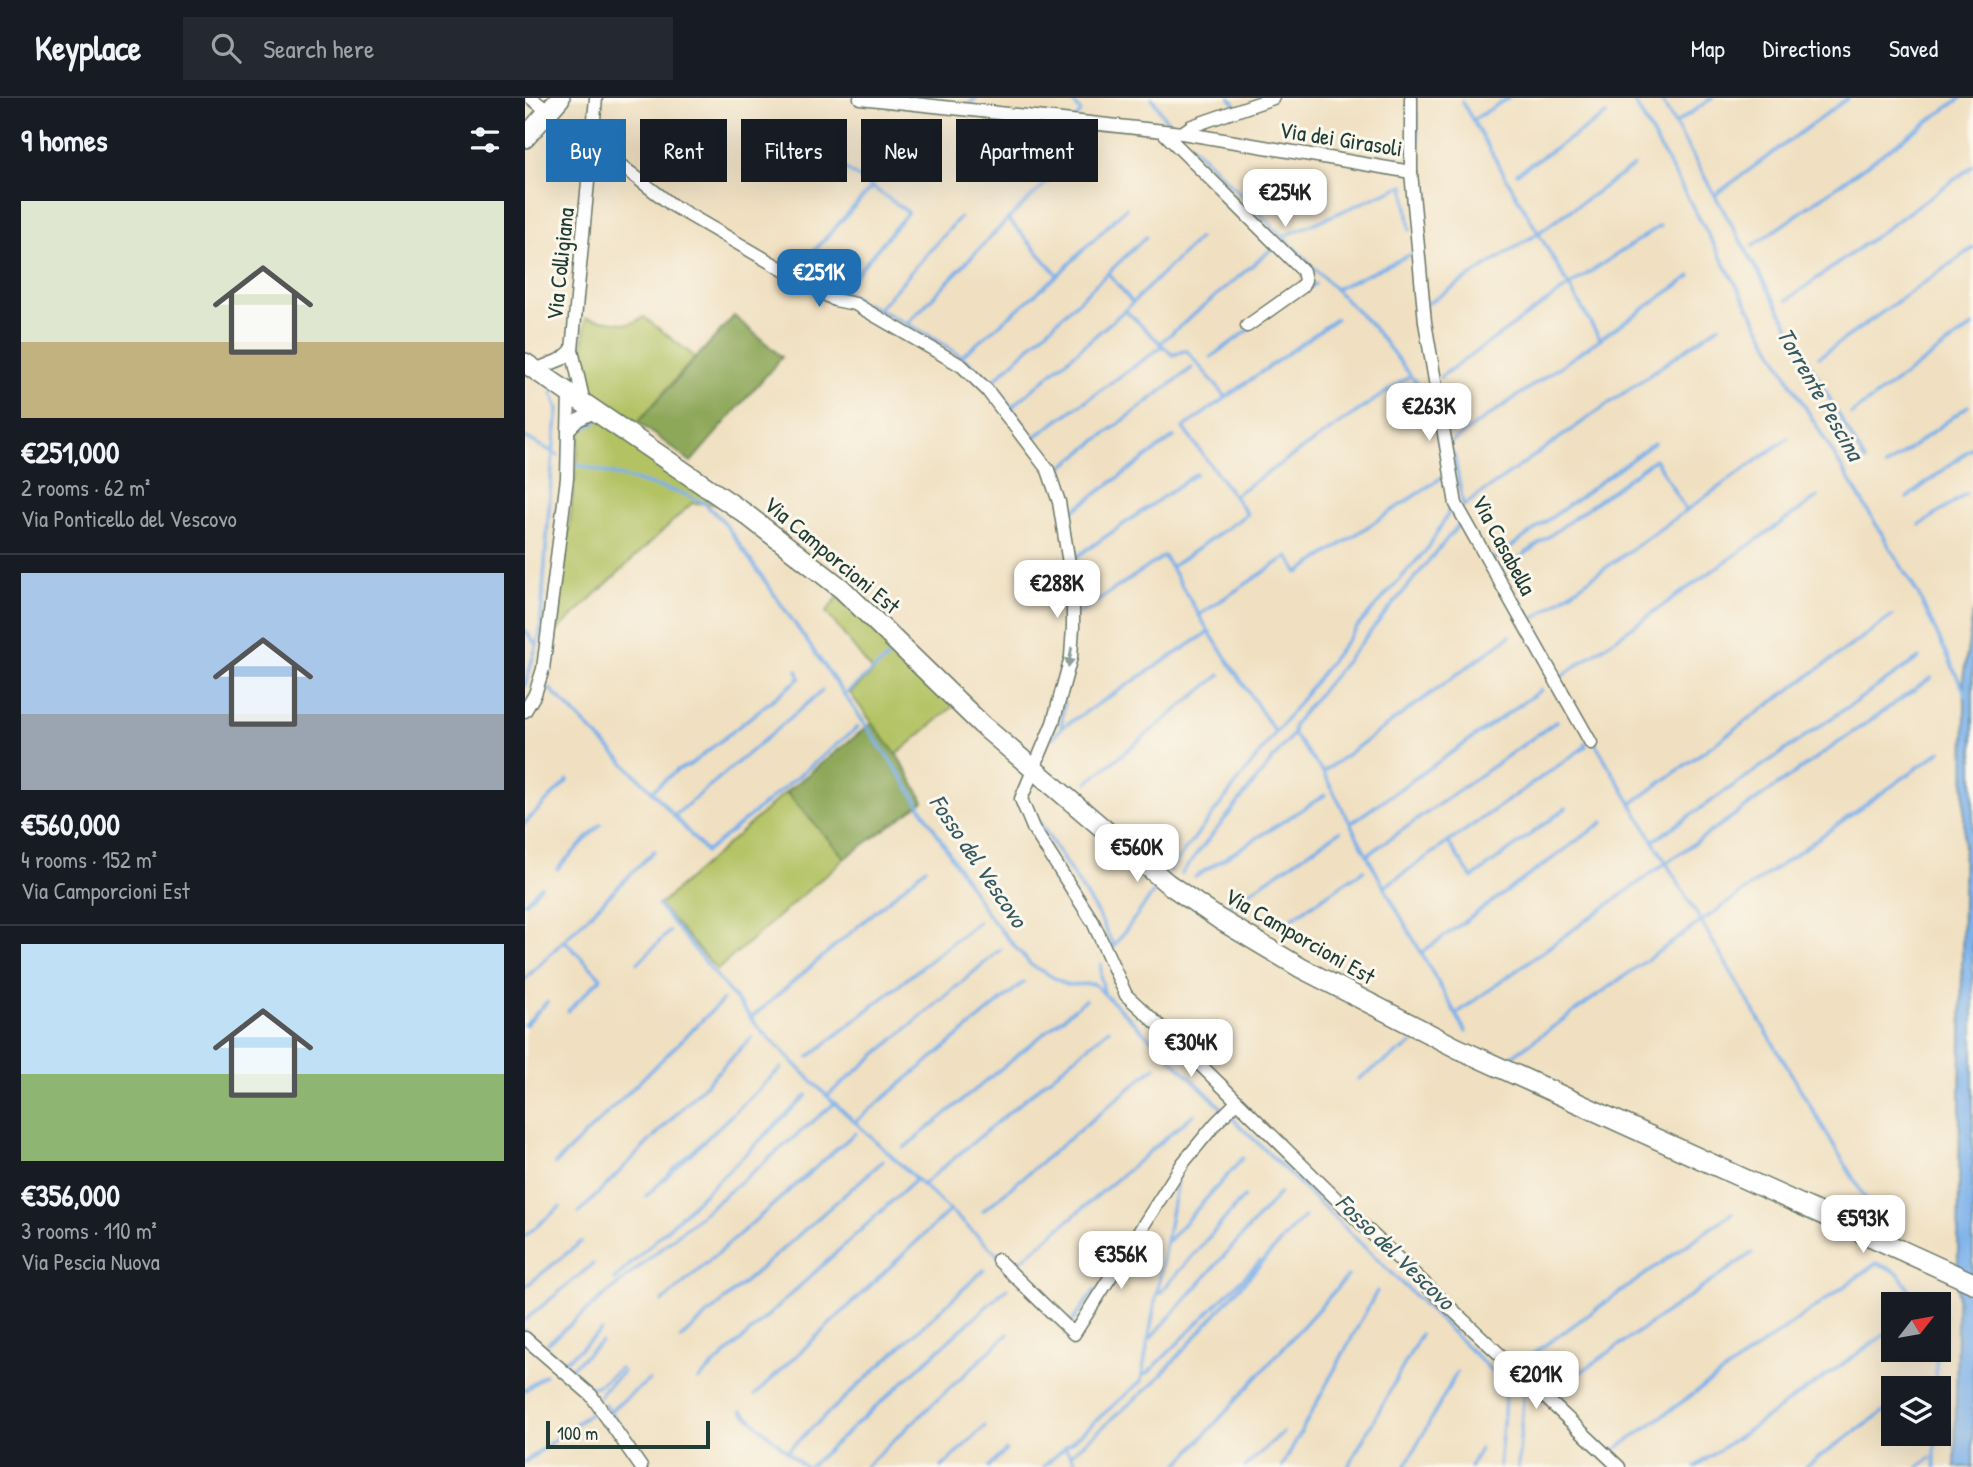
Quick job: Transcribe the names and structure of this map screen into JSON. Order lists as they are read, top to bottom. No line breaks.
{"streets":{"main road":["Via Camporcioni Est"],"street":["Via dei Girasoli","Via Colligiana","Via Casabella"]},"crossings":[["Via dei Girasoli","Via Casabella"],["Via Colligiana","Via Camporcioni Est"]],"water":["Torrente Pescina","Fosso del Vescovo"],"scale_bar":"100 m","north":"top right","page":{"header":"Keyplace","search":"Search here","nav":["Map","Directions","Saved"],"heading":"9 homes","chip":["Buy","Rent","Filters","New","Apartment"],"price":["€254K","€251K","€263K","€288K","€560K","€304K","€593K","€356K","€201K"],"list":[{"name":"€251,000","note":"2 rooms · 62 m² · Via Ponticello del Vescovo"},{"name":"€560,000","note":"4 rooms · 152 m² · Via Camporcioni Est"},{"name":"€356,000","note":"3 rooms · 110 m² · Via Pescia Nuova"}],"scale":"100 m"}}
